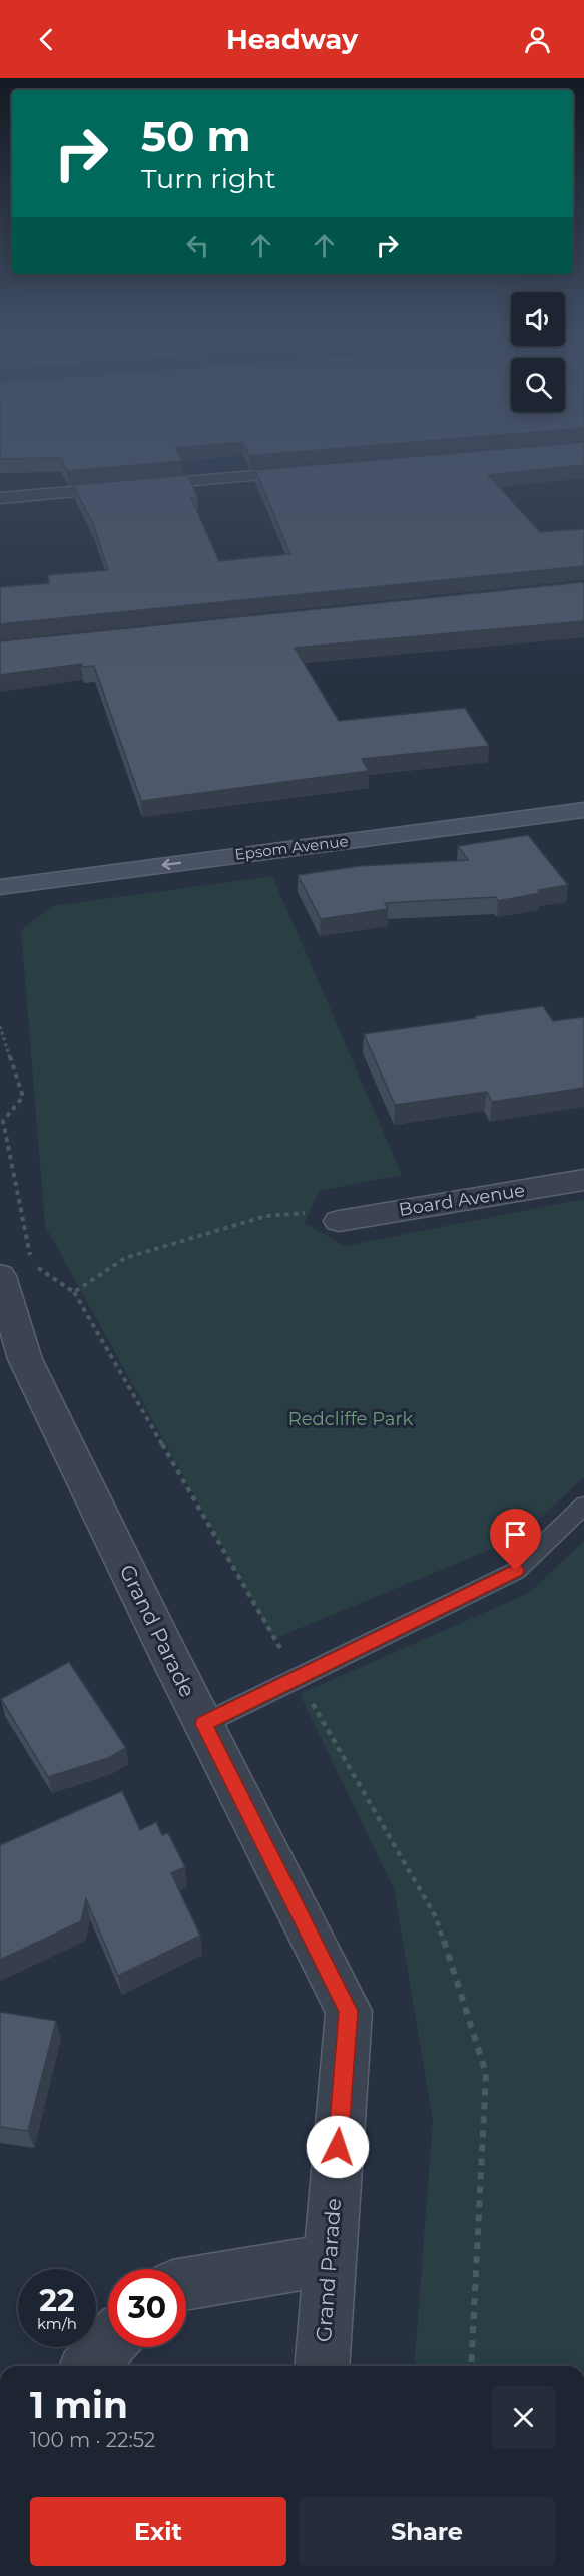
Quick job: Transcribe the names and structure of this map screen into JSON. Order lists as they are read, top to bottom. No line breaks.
{"streets":{"street":["Epsom Avenue","Board Avenue","Grand Parade"]},"parks":["Redcliffe Park"],"page":{"header":"Headway","turn":["50 m","Turn right"],"speed":"22 km/h","limit":"30","heading":["1 min","100 m · 22:52"],"buttons":["Exit","Share"]}}
